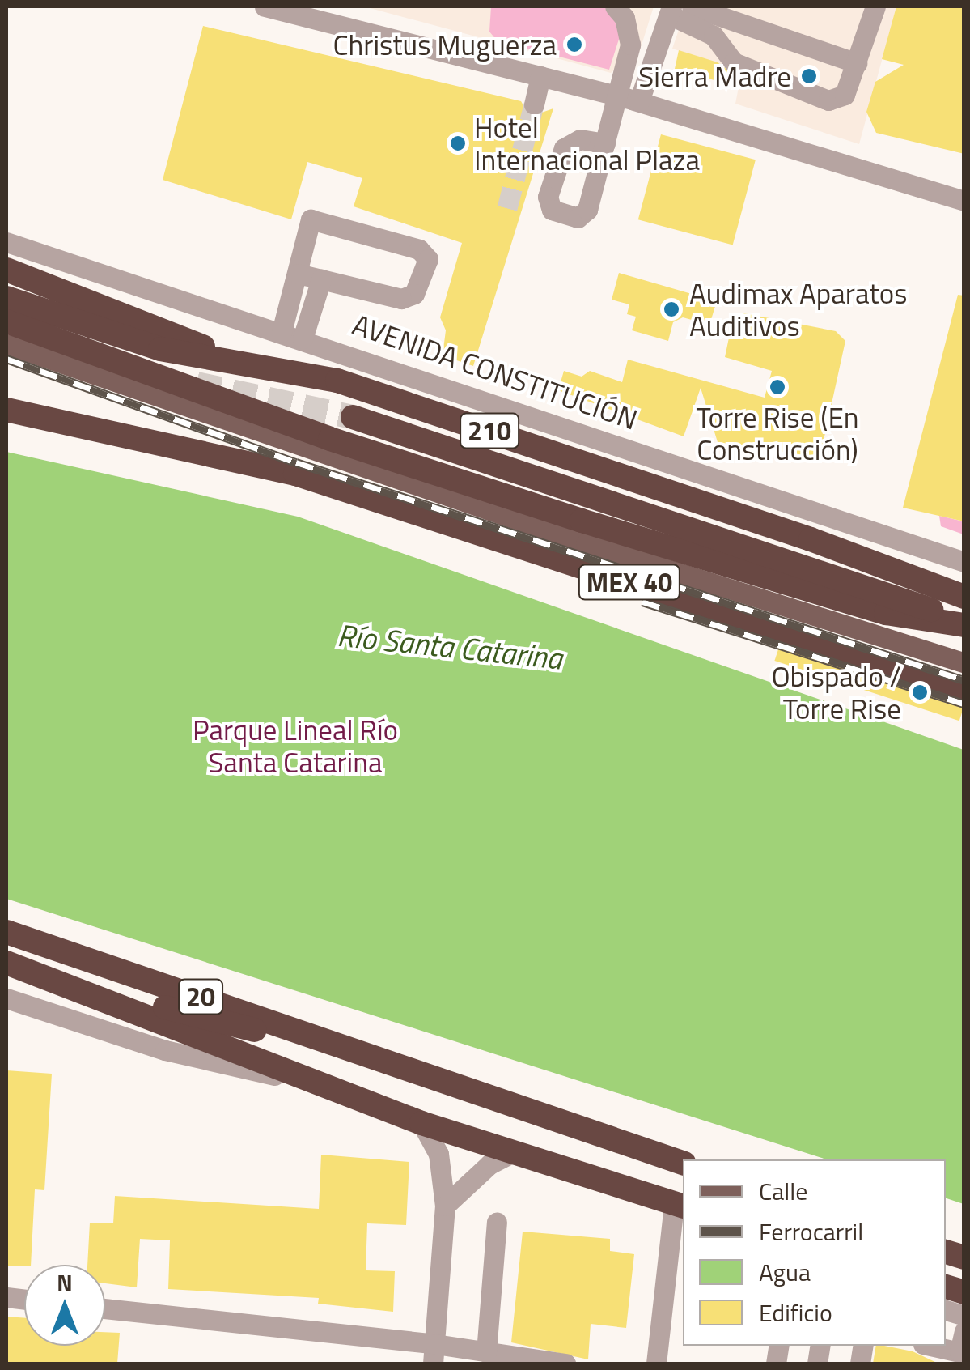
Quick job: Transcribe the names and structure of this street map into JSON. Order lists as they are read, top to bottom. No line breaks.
{"streets":{"highway":["210","MEX 40","20"],"street":["AVENIDA CONSTITUCIÓN"]},"water":["Río Santa Catarina"],"parks":["Parque Lineal Río Santa Catarina"],"places":["Christus Muguerza","Sierra Madre","Hotel Internacional Plaza","Audimax Aparatos Auditivos","Torre Rise (En Construcción)","Obispado / Torre Rise"],"legend":["Calle","Ferrocarril","Agua","Edificio"],"north":"top"}
